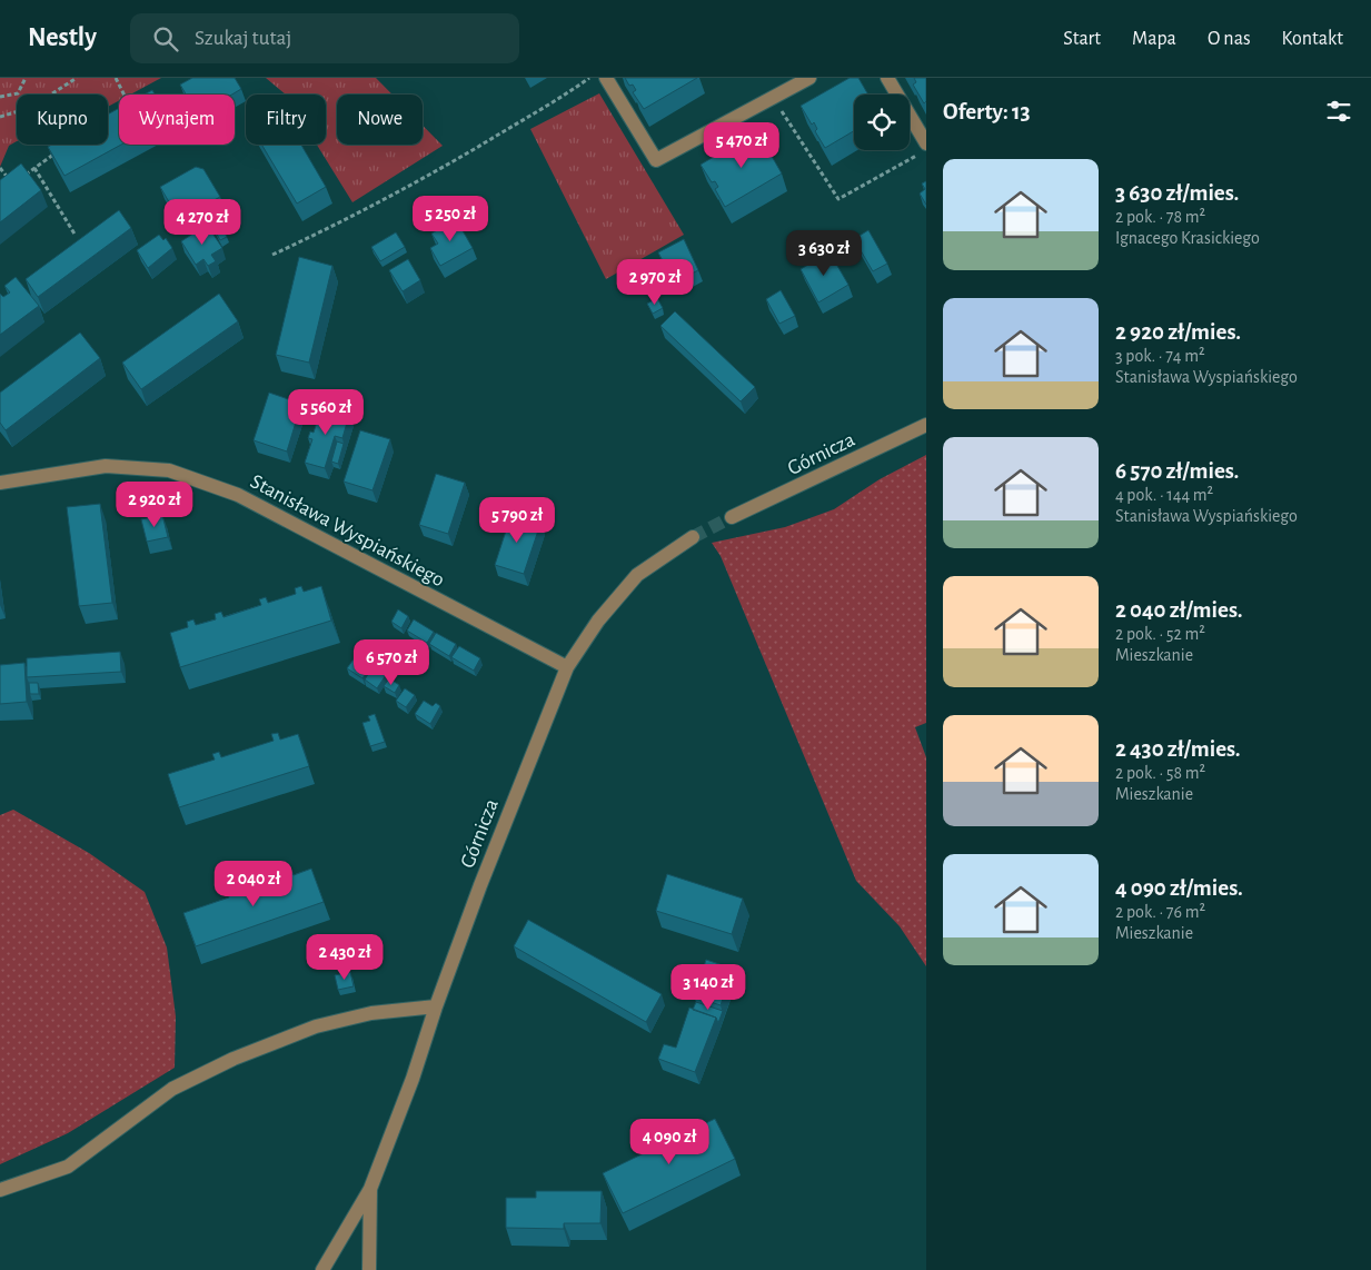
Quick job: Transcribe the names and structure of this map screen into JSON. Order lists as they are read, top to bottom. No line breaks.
{"streets":{"street":["Górnicza","Stanisława Wyspiańskiego"]},"crossings":[["Górnicza","Stanisława Wyspiańskiego"]],"page":{"header":"Nestly","search":"Szukaj tutaj","nav":["Start","Mapa","O nas","Kontakt"],"heading":"Oferty: 13","chip":["Kupno","Wynajem","Filtry","Nowe"],"price":["5 470 zł","5 250 zł","4 270 zł","3 630 zł","2 970 zł","5 560 zł","2 920 zł","5 790 zł","6 570 zł","2 040 zł","2 430 zł","3 140 zł","4 090 zł"],"list":[{"name":"3 630 zł/mies.","note":"2 pok. · 78 m² · Ignacego Krasickiego"},{"name":"2 920 zł/mies.","note":"3 pok. · 74 m² · Stanisława Wyspiańskiego"},{"name":"6 570 zł/mies.","note":"4 pok. · 144 m² · Stanisława Wyspiańskiego"},{"name":"2 040 zł/mies.","note":"2 pok. · 52 m² · Mieszkanie"},{"name":"2 430 zł/mies.","note":"2 pok. · 58 m² · Mieszkanie"},{"name":"4 090 zł/mies.","note":"2 pok. · 76 m² · Mieszkanie"}]}}
